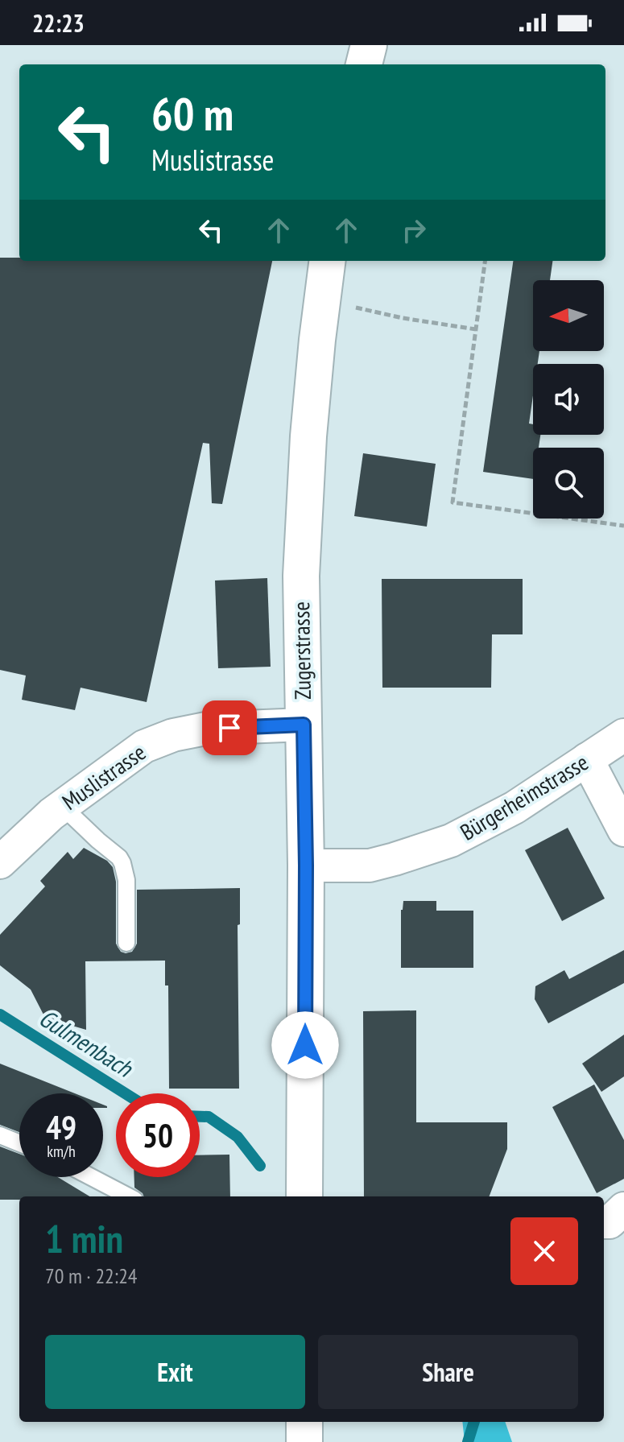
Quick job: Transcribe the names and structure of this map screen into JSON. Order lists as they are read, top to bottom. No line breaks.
{"streets":{"main road":["Zugerstrasse"],"street":["Muslistrasse","Bürgerheimstrasse"]},"crossings":[["Zugerstrasse","Muslistrasse"],["Zugerstrasse","Bürgerheimstrasse"]],"water":["Gulmenbach"],"north":"left","page":{"status":"22:23","turn":["60 m","Muslistrasse"],"speed":"49 km/h","limit":"50","heading":["1 min","70 m · 22:24"],"buttons":["Exit","Share"]}}
